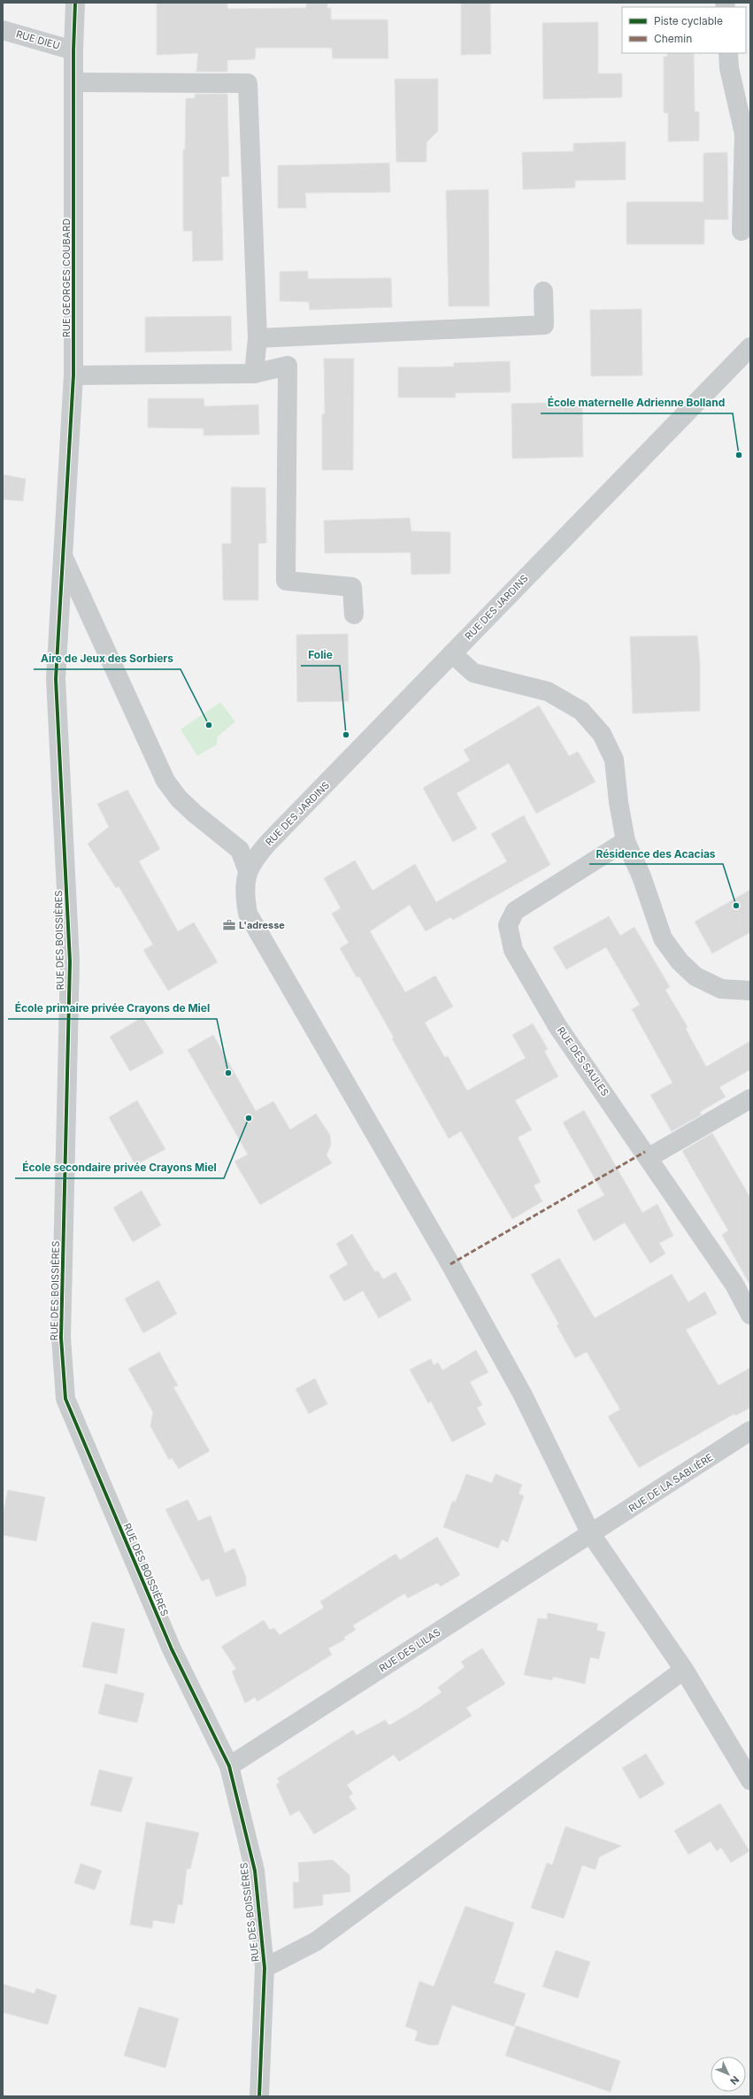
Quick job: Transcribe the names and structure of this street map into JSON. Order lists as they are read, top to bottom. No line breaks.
{"streets":{"street":["RUE DIEU","RUE GEORGES COUBARD","RUE DES JARDINS","RUE DES BOISSIÈRES","RUE DES SAULES","RUE DE LA SABLIÈRE","RUE DES LILAS"]},"crossings":[["RUE DIEU","RUE GEORGES COUBARD"],["RUE GEORGES COUBARD","RUE DES JARDINS"],["RUE GEORGES COUBARD","RUE DES BOISSIÈRES"],["RUE DES BOISSIÈRES","RUE DES LILAS"],["RUE DE LA SABLIÈRE","RUE DES LILAS"]],"places":{"other":["École maternelle Adrienne Bolland","Aire de Jeux des Sorbiers","Folie","Résidence des Acacias","École primaire privée Crayons de Miel","École secondaire privée Crayons Miel"],"office":["L'adresse"]},"legend":["Piste cyclable","Chemin"],"north":"bottom right"}
